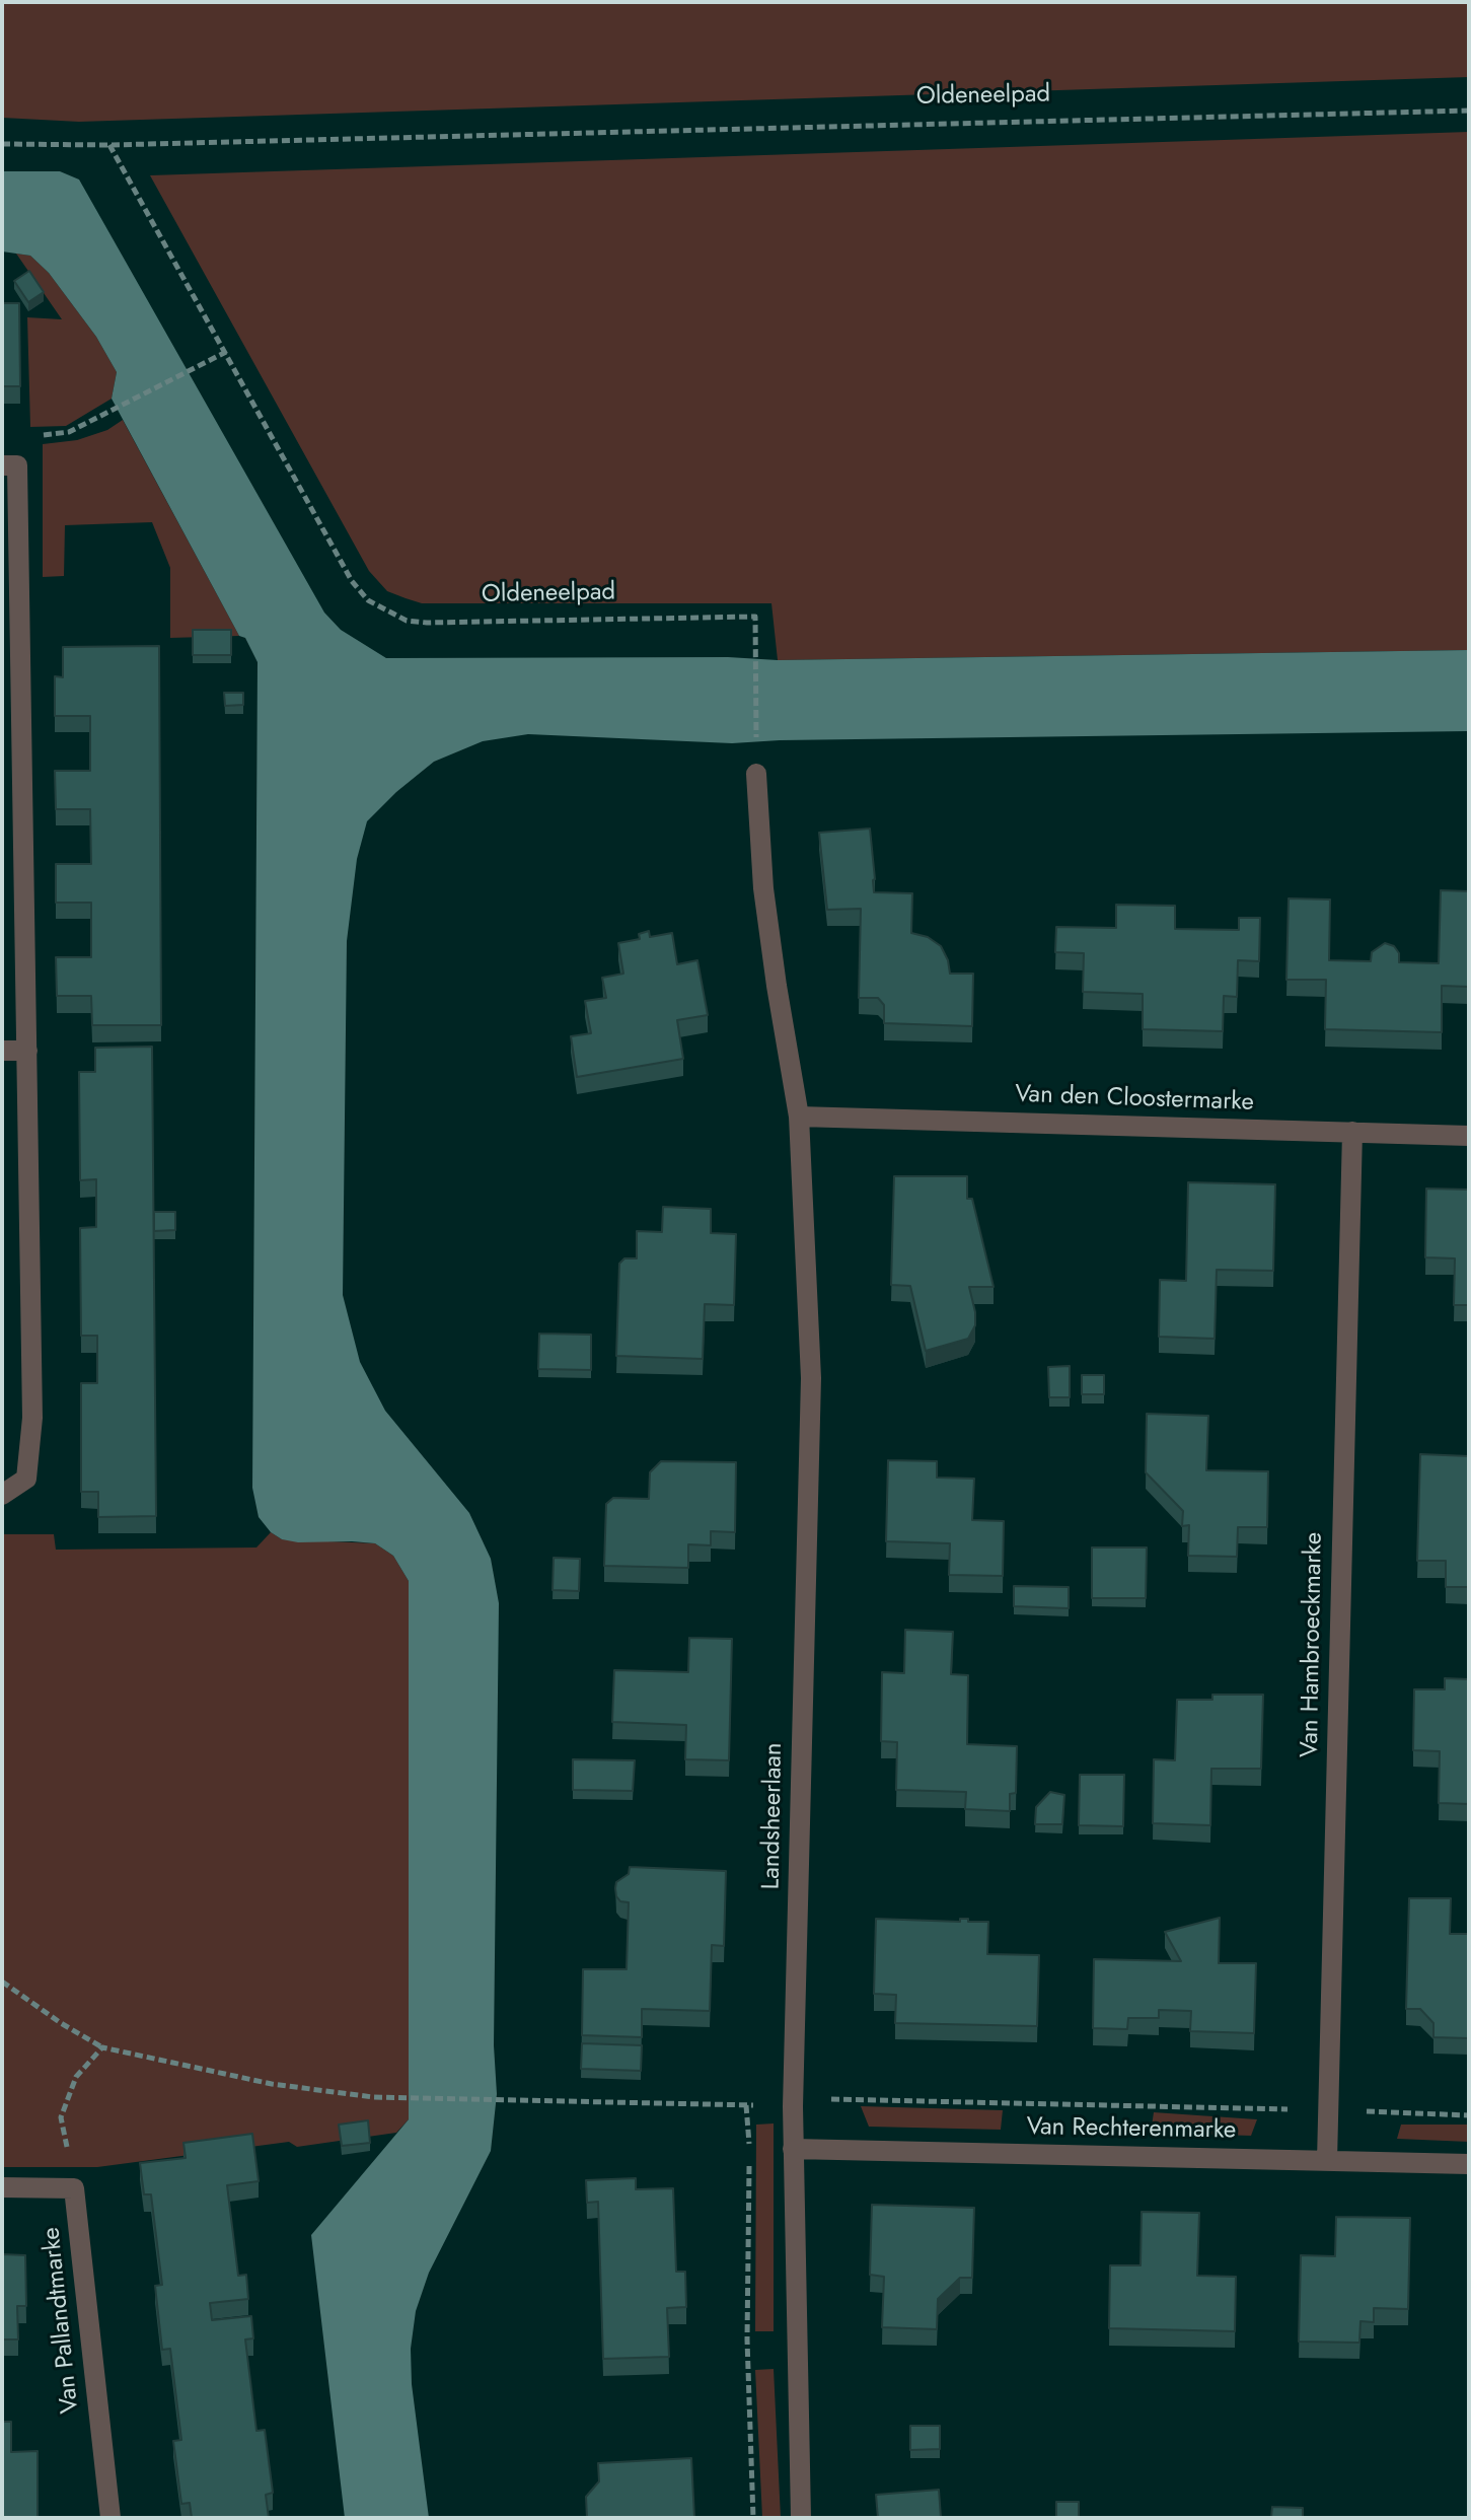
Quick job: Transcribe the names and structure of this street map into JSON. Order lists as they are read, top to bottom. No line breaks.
{"streets":{"street":["Van den Cloostermarke","Van Hambroeckmarke","Landsheerlaan","Van Rechterenmarke","Van Pallandtmarke"],"path":["Oldeneelpad"]},"crossings":[["Van den Cloostermarke","Van Hambroeckmarke"],["Van den Cloostermarke","Landsheerlaan"],["Van Hambroeckmarke","Van Rechterenmarke"],["Landsheerlaan","Van Rechterenmarke"]]}
